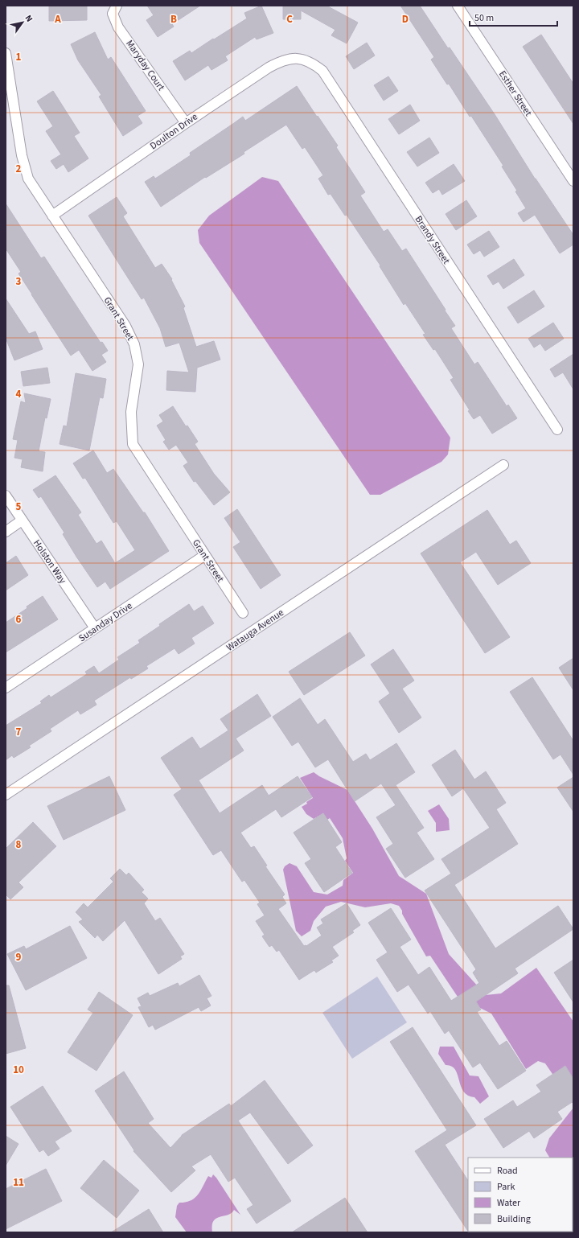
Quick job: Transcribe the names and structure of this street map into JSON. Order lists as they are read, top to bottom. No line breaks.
{"streets":{"street":["Maryday Court","Esther Street","Doulton Drive","Brandy Street","Grant Street","Holston Way","Susanday Drive","Watauga Avenue"]},"crossings":[["Maryday Court","Doulton Drive"],["Doulton Drive","Brandy Street"],["Doulton Drive","Grant Street"],["Grant Street","Susanday Drive"],["Holston Way","Susanday Drive"]],"legend":["Road","Park","Water","Building"],"scale_bar":"50 m","north":"top right","grid":{"columns":["A","B","C","D"],"rows":["1","2","3","4","5","6","7","8","9","10","11"]}}
